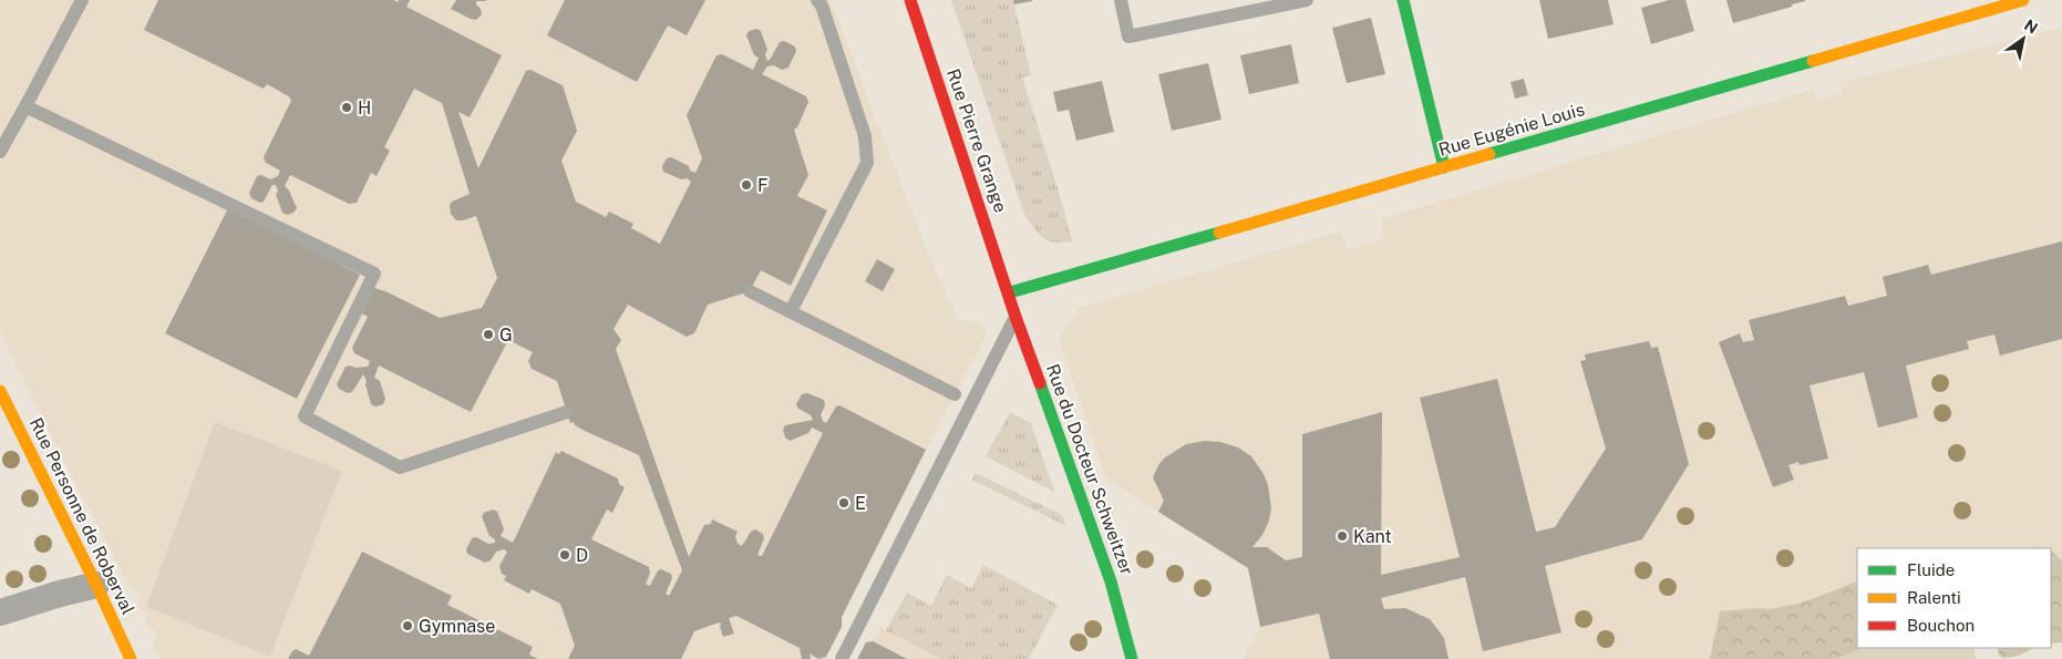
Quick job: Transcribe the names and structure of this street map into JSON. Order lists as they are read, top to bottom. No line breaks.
{"streets":{"street":["Rue Eugénie Louis","Rue Pierre Grange","Rue du Docteur Schweitzer","Rue Personne de Roberval"]},"crossings":[["Rue Eugénie Louis","Rue Pierre Grange"],["Rue Eugénie Louis","Rue du Docteur Schweitzer"],["Rue Pierre Grange","Rue du Docteur Schweitzer"]],"places":["H","F","G","E","Kant","D","Gymnase"],"legend":["Fluide","Ralenti","Bouchon"],"north":"top right"}
